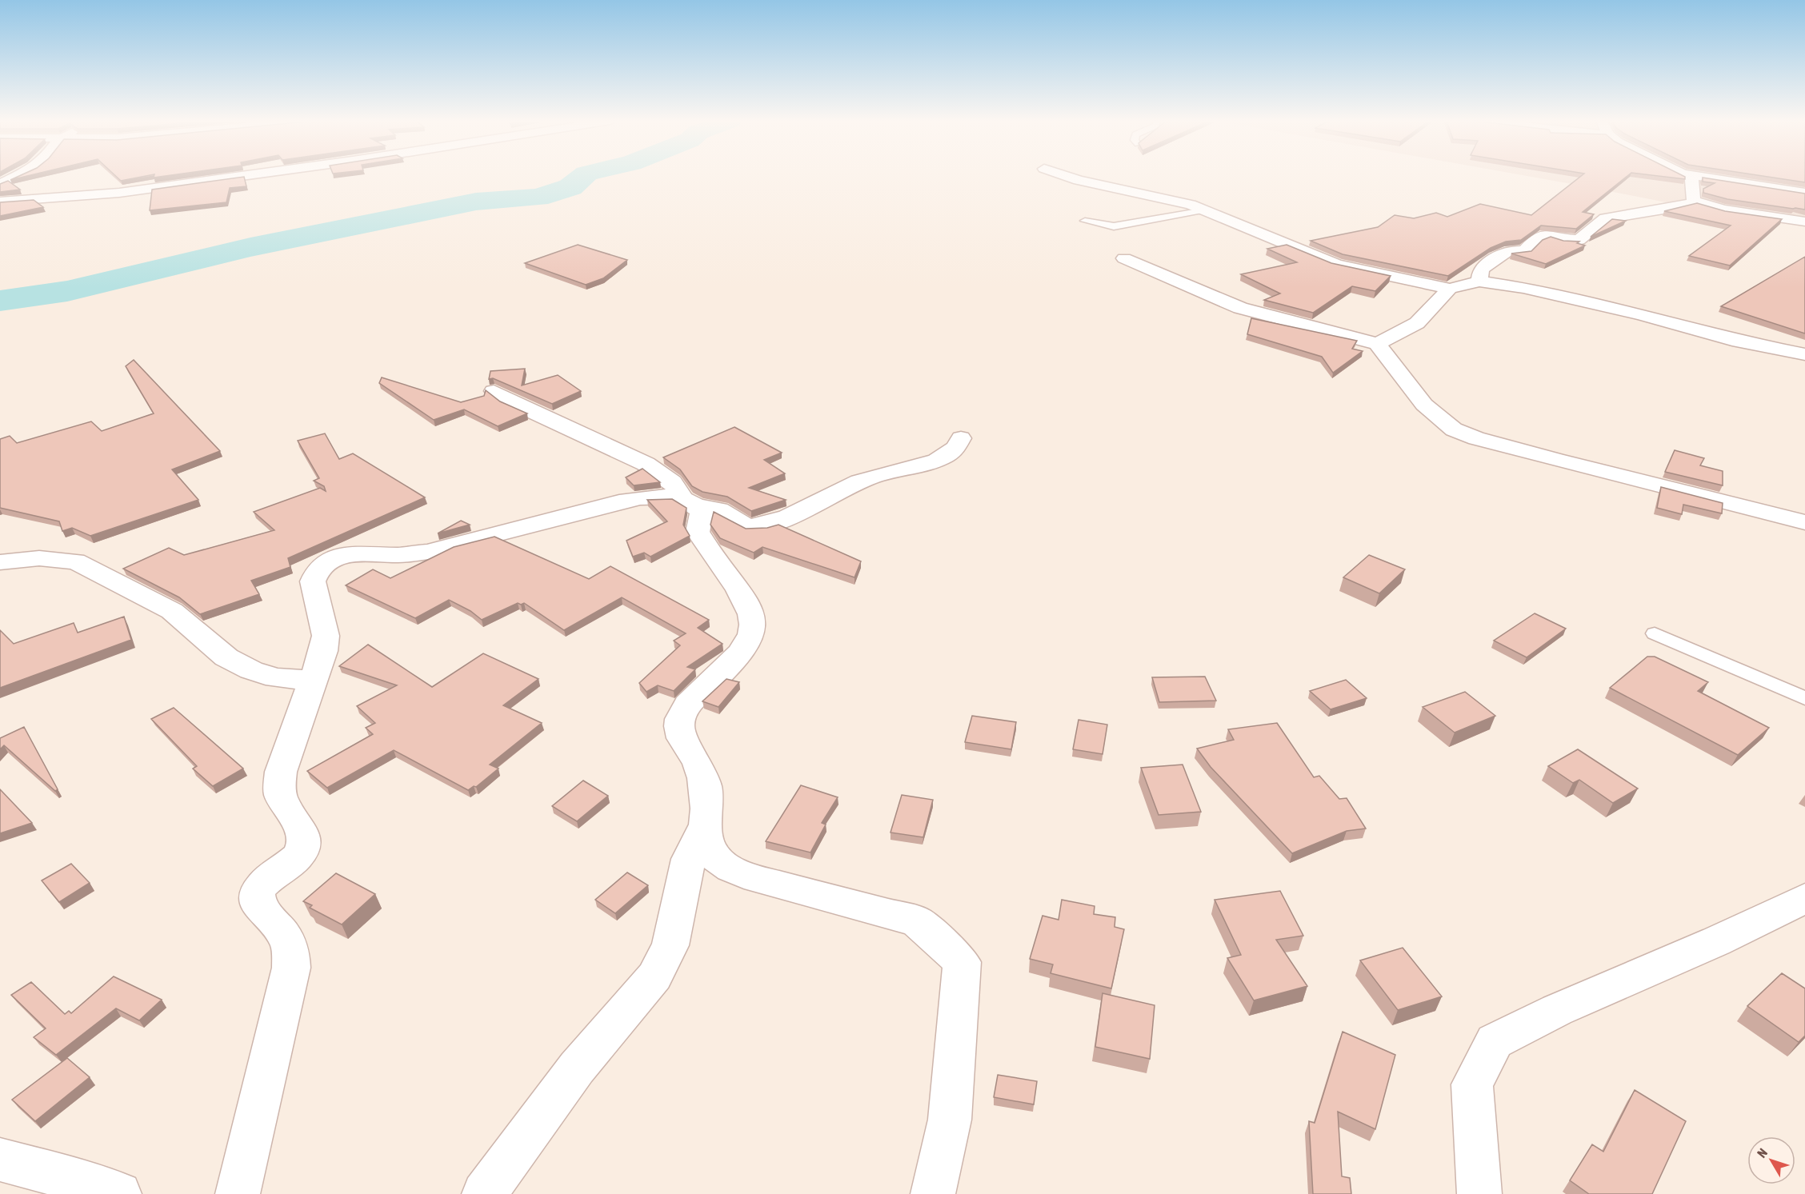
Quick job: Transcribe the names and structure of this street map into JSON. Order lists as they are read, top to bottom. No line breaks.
{"north":"top left"}
